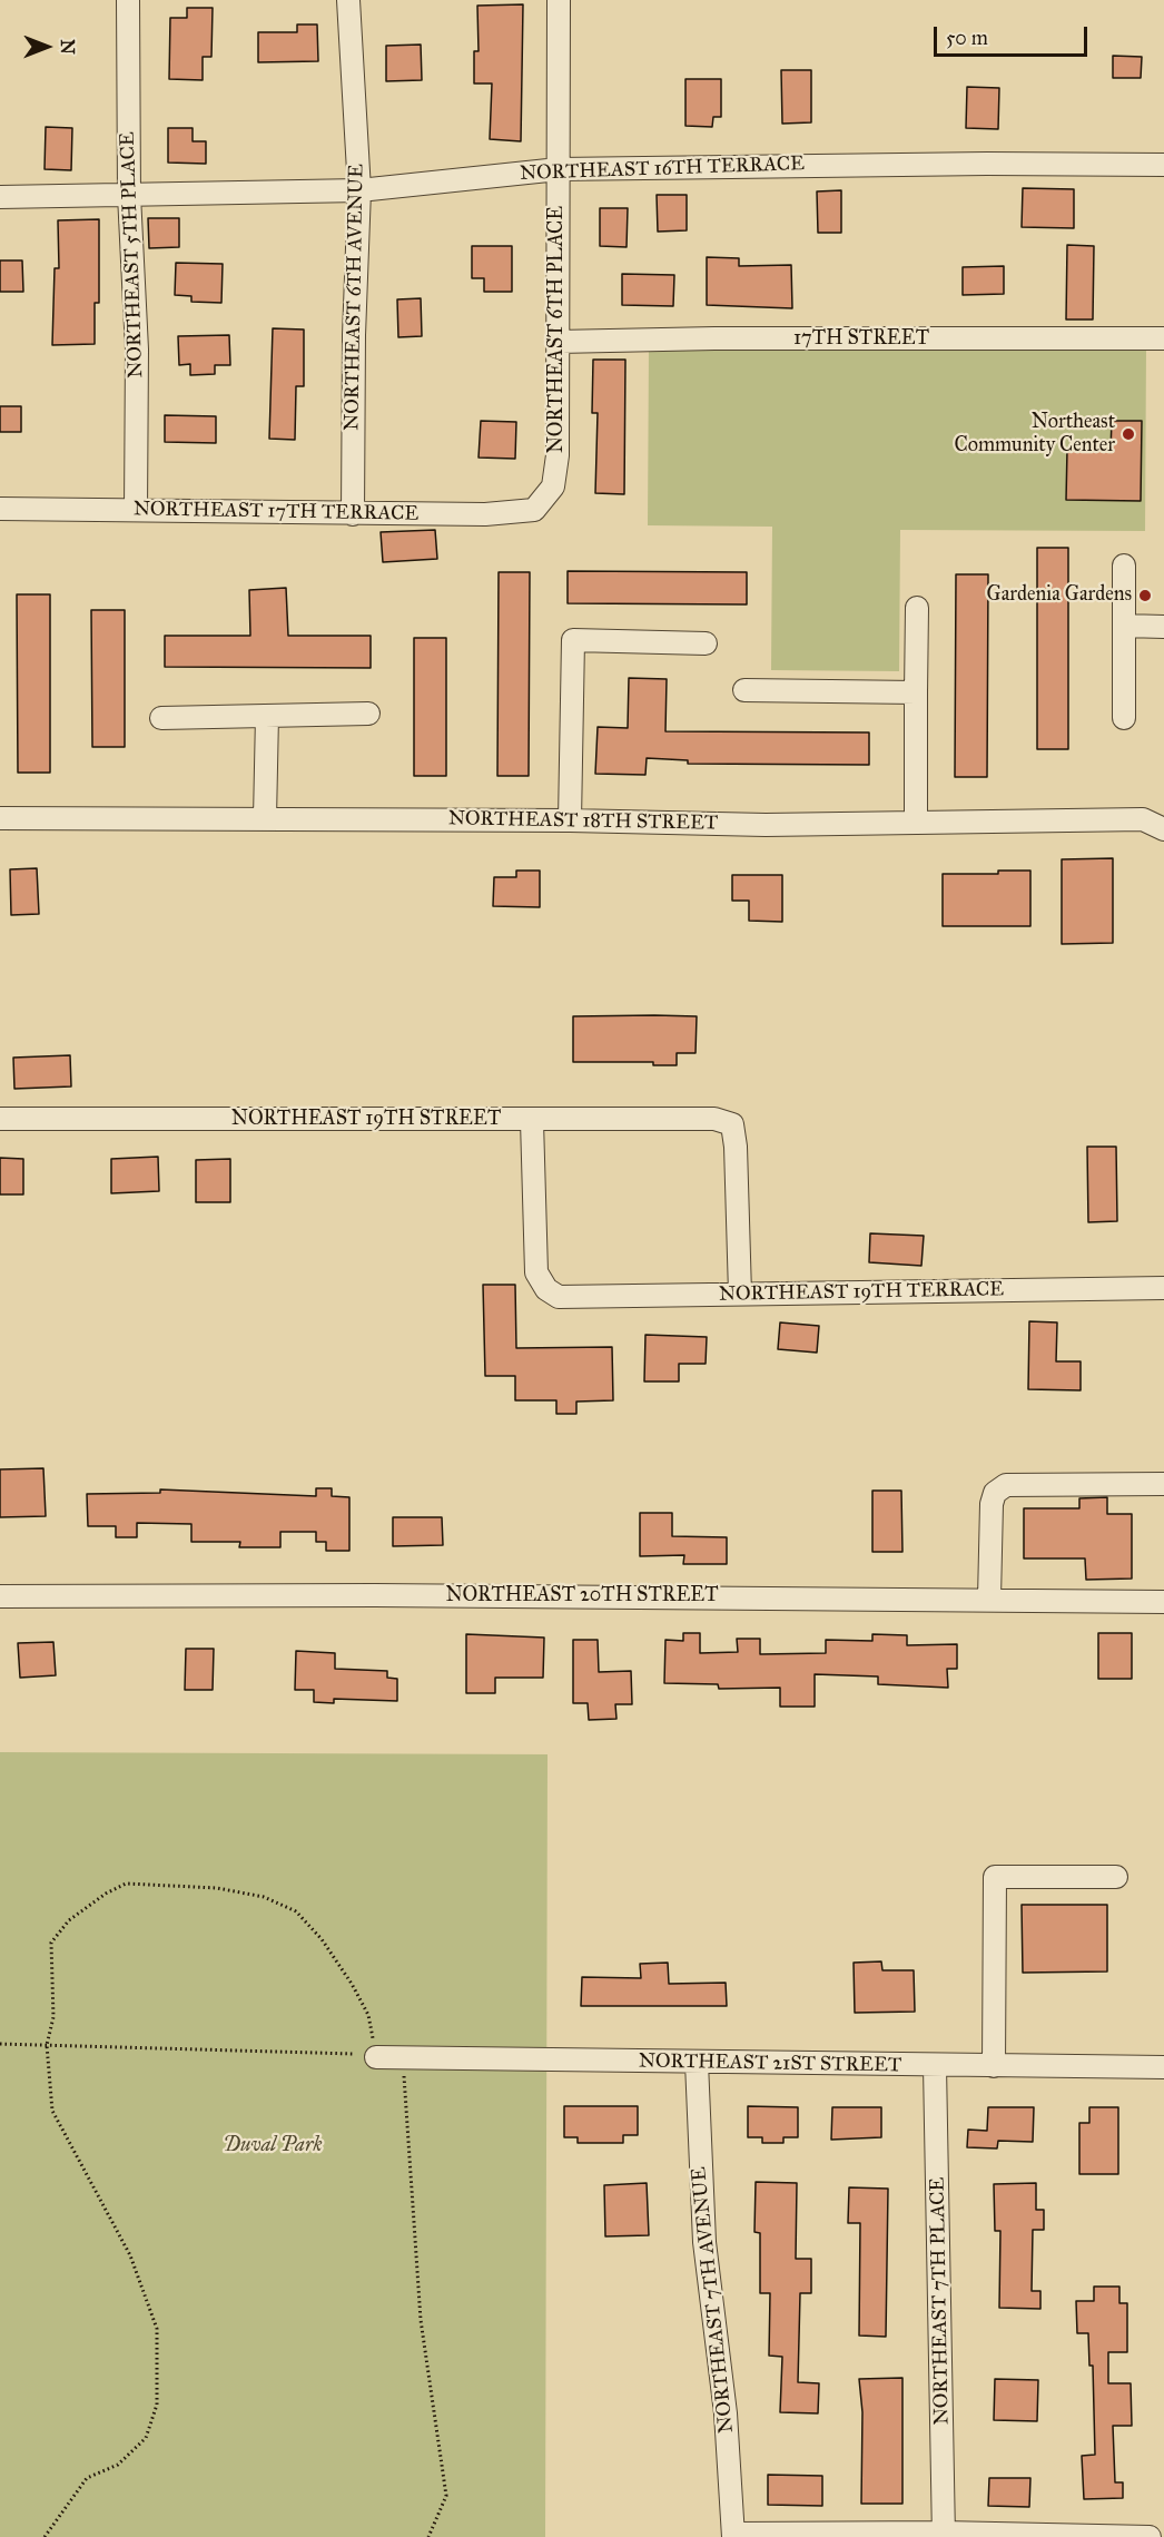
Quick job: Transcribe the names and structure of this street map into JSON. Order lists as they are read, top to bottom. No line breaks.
{"streets":{"street":["NORTHEAST 16TH TERRACE","NORTHEAST 5TH PLACE","NORTHEAST 6TH AVENUE","NORTHEAST 6TH PLACE","17TH STREET","NORTHEAST 17TH TERRACE","NORTHEAST 18TH STREET","NORTHEAST 19TH STREET","NORTHEAST 19TH TERRACE","NORTHEAST 20TH STREET","NORTHEAST 21ST STREET","NORTHEAST 7TH AVENUE","NORTHEAST 7TH PLACE"]},"crossings":[["NORTHEAST 16TH TERRACE","NORTHEAST 5TH PLACE"],["NORTHEAST 16TH TERRACE","NORTHEAST 6TH AVENUE"],["NORTHEAST 16TH TERRACE","NORTHEAST 6TH PLACE"],["NORTHEAST 5TH PLACE","NORTHEAST 17TH TERRACE"],["NORTHEAST 6TH AVENUE","NORTHEAST 17TH TERRACE"],["NORTHEAST 6TH PLACE","17TH STREET"],["NORTHEAST 6TH PLACE","NORTHEAST 17TH TERRACE"],["NORTHEAST 19TH STREET","NORTHEAST 19TH TERRACE"],["NORTHEAST 21ST STREET","NORTHEAST 7TH AVENUE"],["NORTHEAST 21ST STREET","NORTHEAST 7TH PLACE"]],"parks":["Duval Park"],"places":["Northeast Community Center","Gardenia Gardens"],"scale_bar":"50 m","north":"right"}
